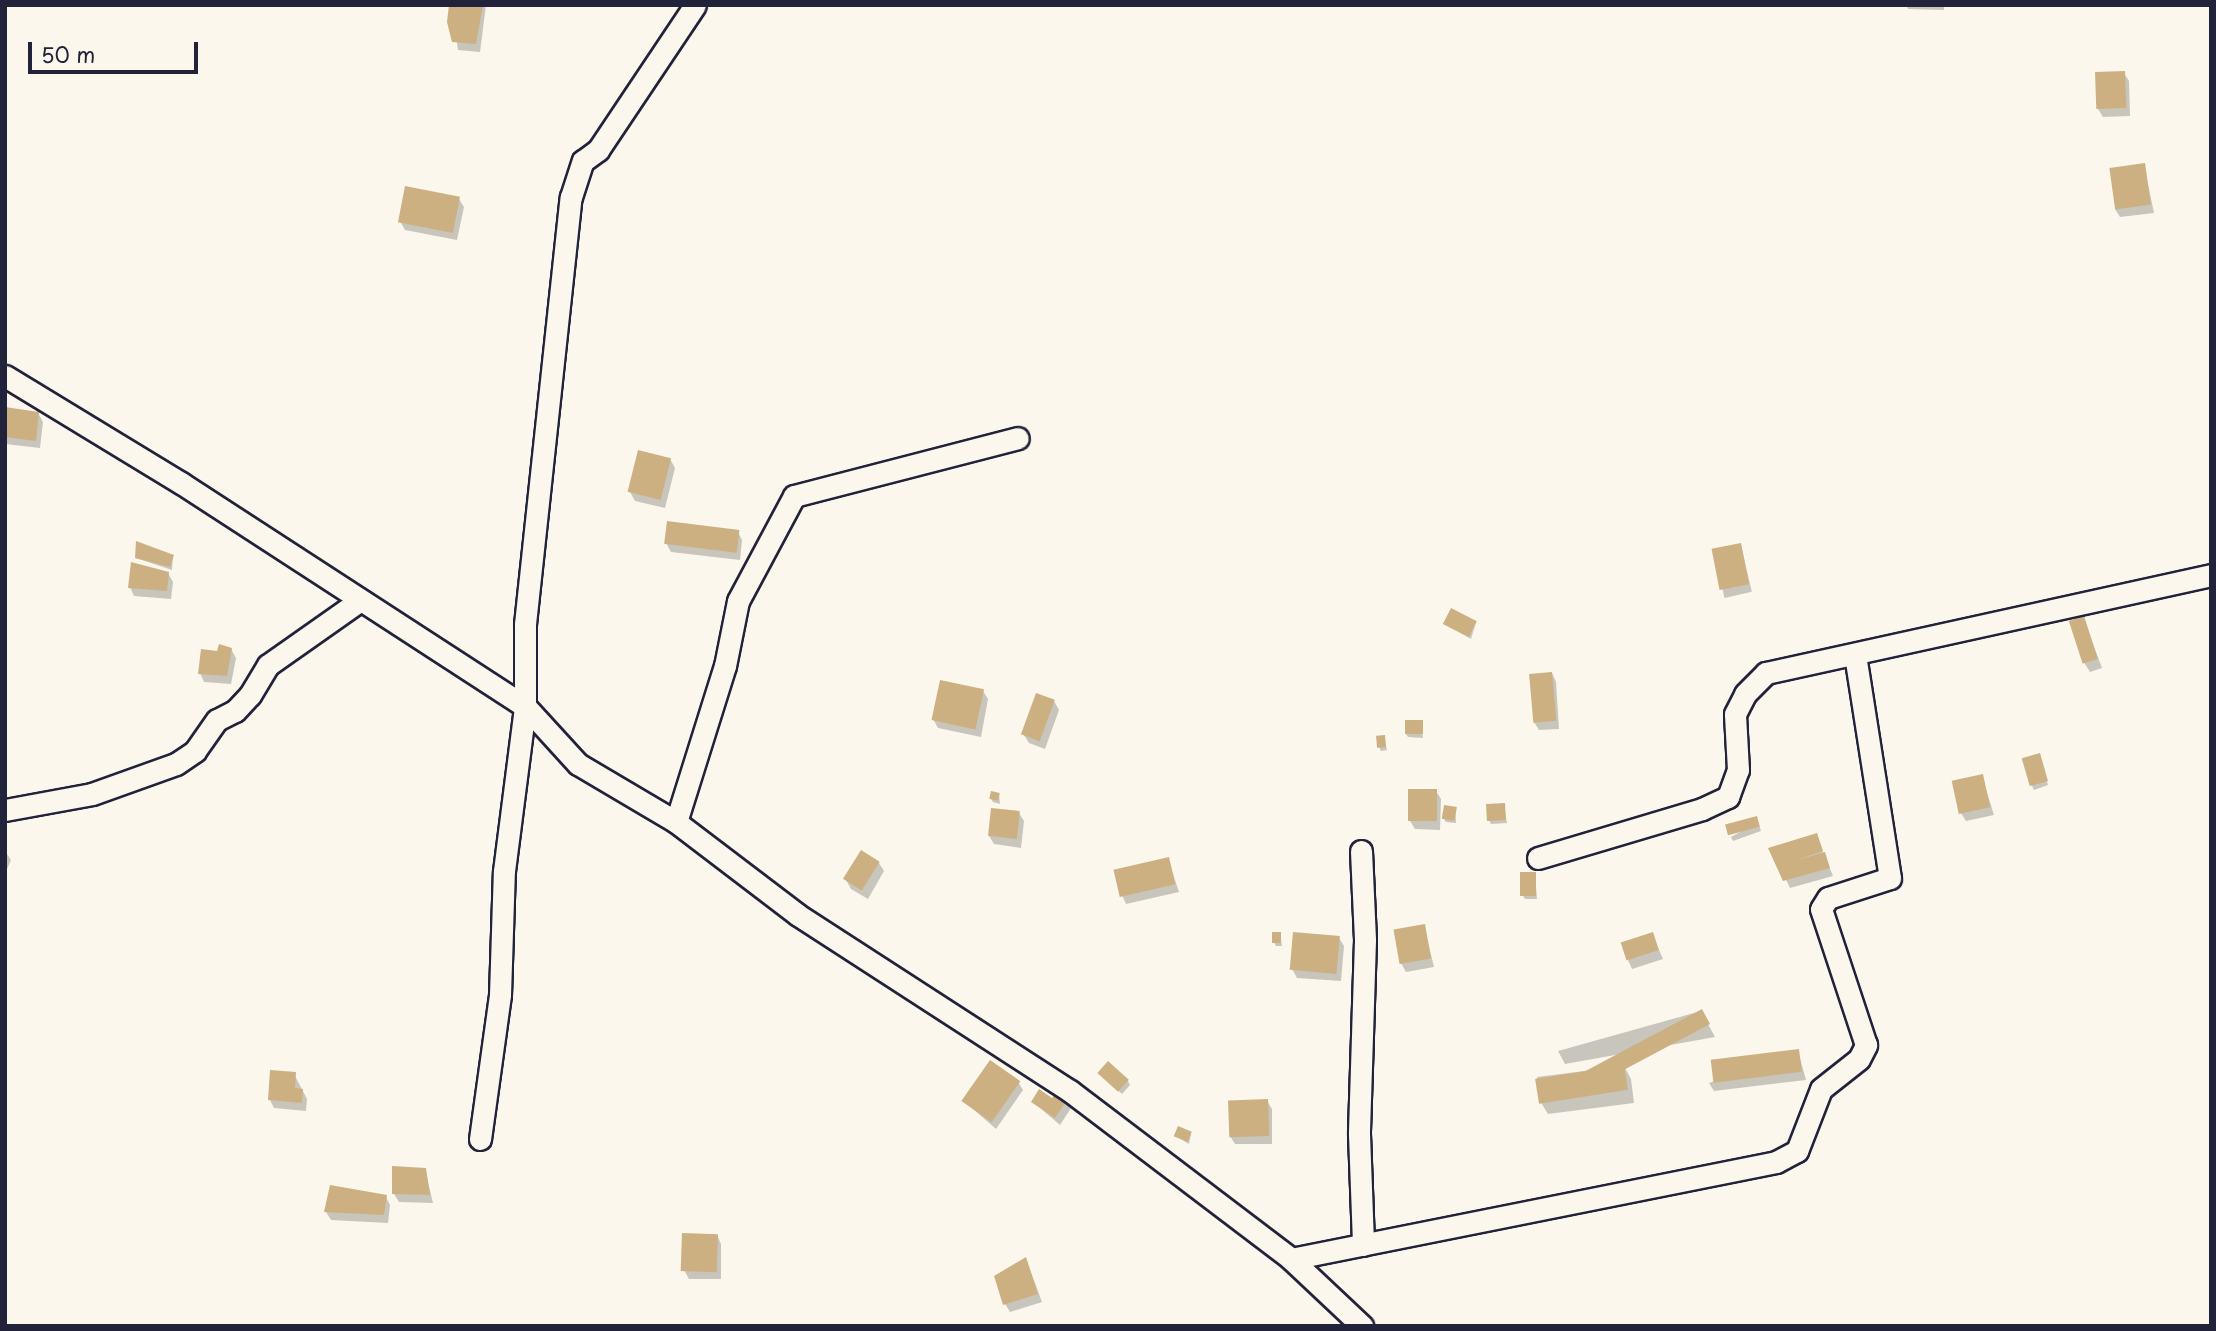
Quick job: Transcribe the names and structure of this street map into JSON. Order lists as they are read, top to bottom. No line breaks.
{"scale_bar":"50 m"}
